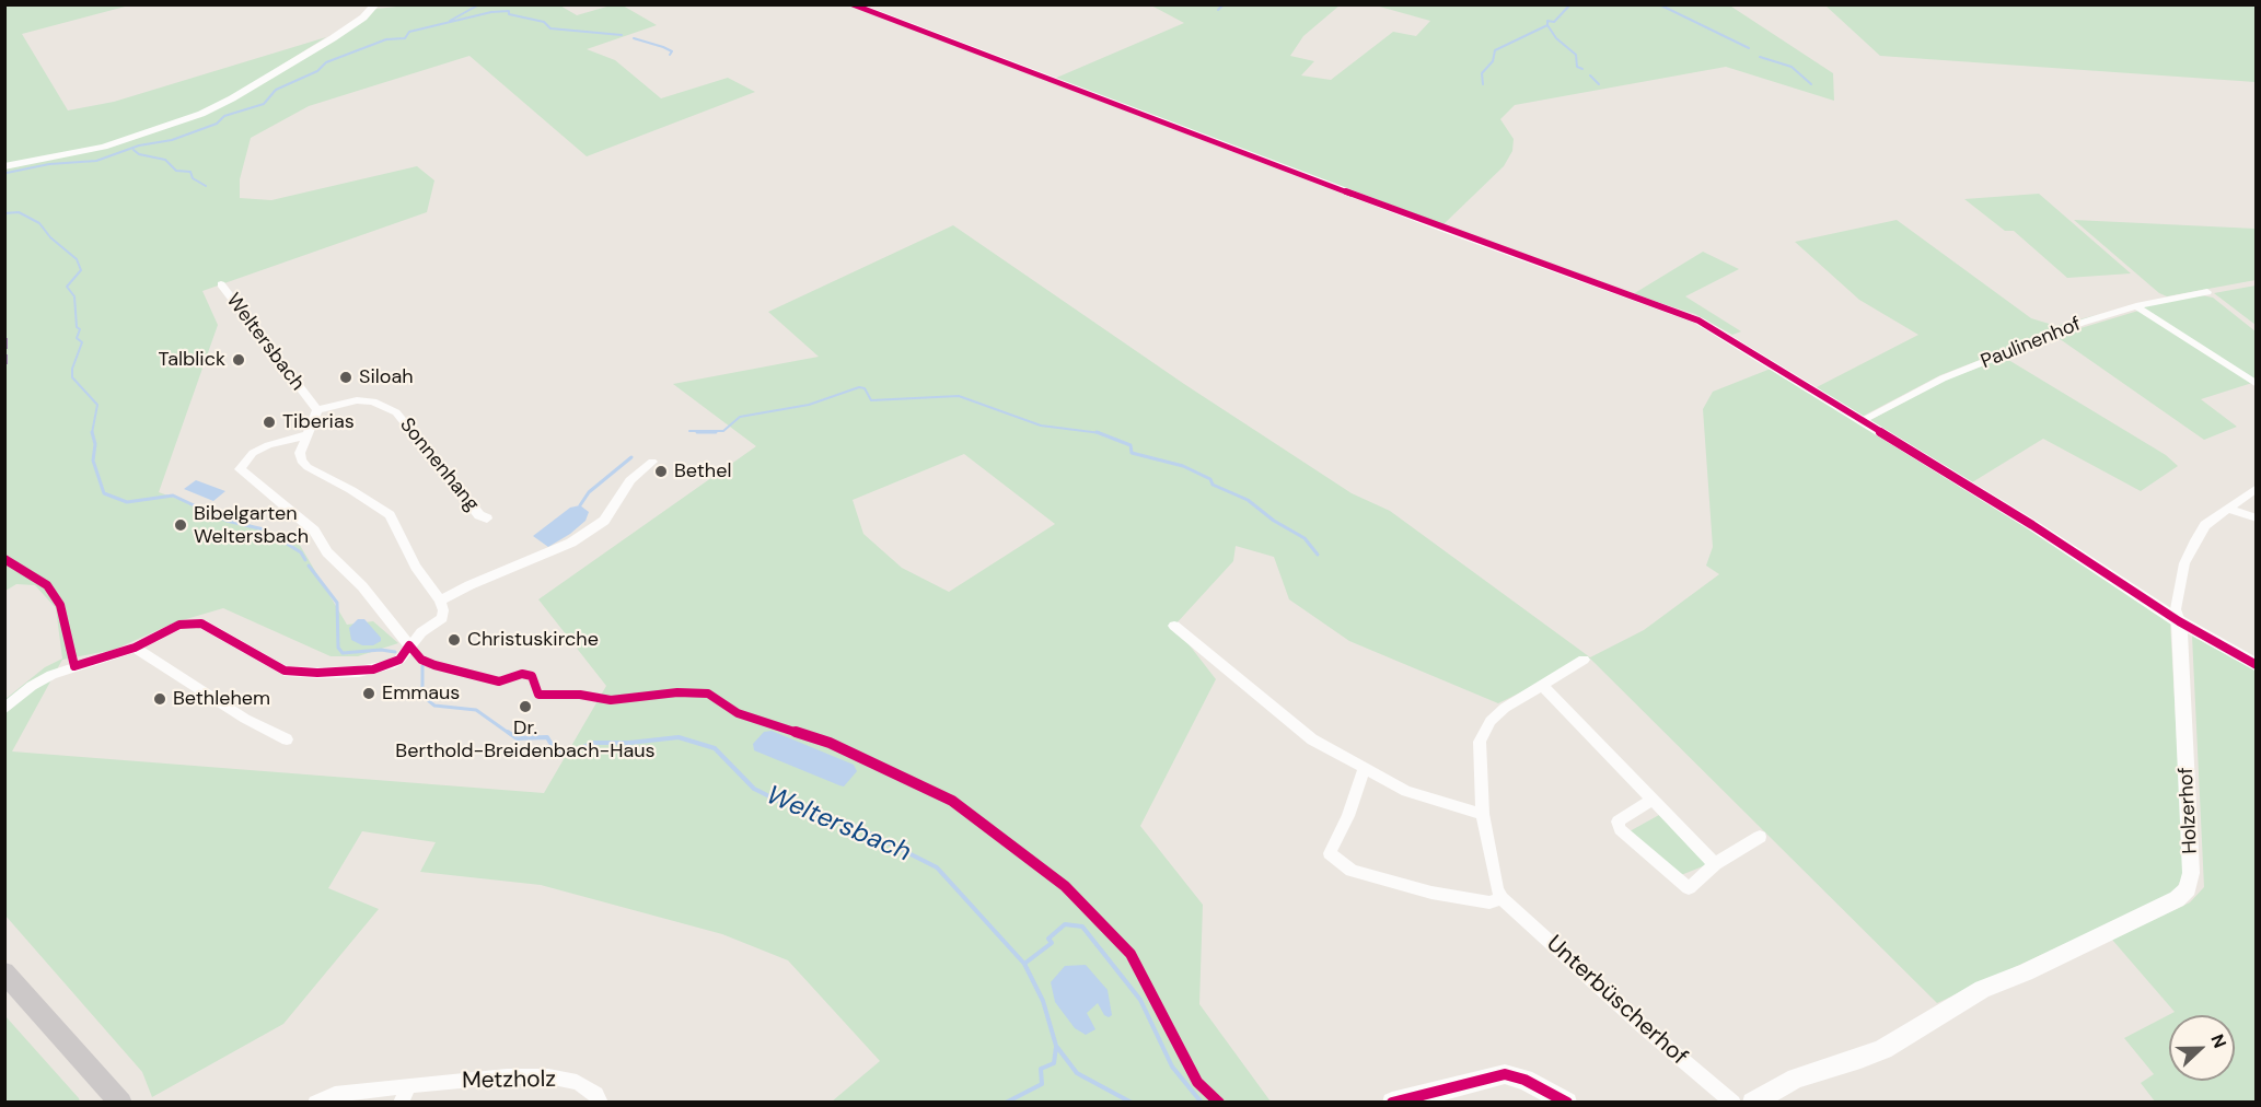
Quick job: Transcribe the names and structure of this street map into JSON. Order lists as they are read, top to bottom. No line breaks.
{"streets":{"street":["Weltersbach","Paulinenhof","Sonnenhang","Holzerhof","Unterbüscherhof","Metzholz"]},"crossings":[["Weltersbach","Sonnenhang"]],"water":["Weltersbach"],"places":["Talblick","Siloah","Tiberias","Bethel","Bibelgarten Weltersbach","Christuskirche","Emmaus","Bethlehem","Dr. Berthold-Breidenbach-Haus"],"north":"right"}
